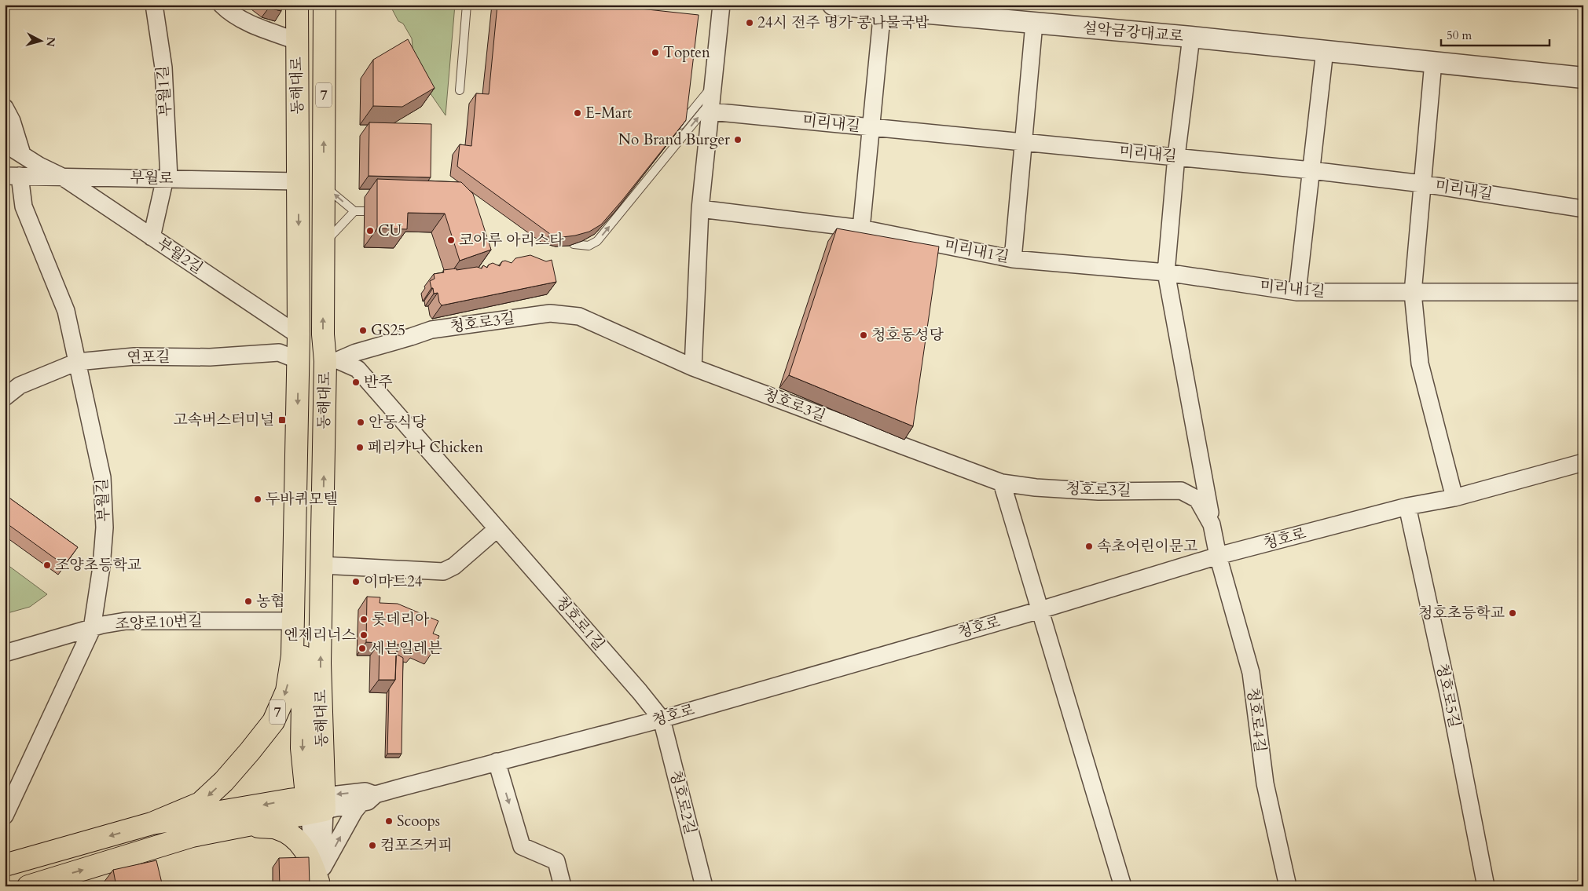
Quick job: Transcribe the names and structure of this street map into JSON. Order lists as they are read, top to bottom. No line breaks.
{"streets":{"main road":["동해대로","7"],"street":["설악금강대교로","부월1길","미리내길","부월로","미리내1길","부월2길","청호로3길","연포길","부월길","청호로","조양로10번길","청호로1길","청호로5길","청호로4길","청호로2길"]},"crossings":[["동해대로","부월로"],["동해대로","부월2길"],["동해대로","청호로3길"],["동해대로","연포길"],["동해대로","청호로"],["동해대로","조양로10번길"],["동해대로","청호로1길"],["부월1길","부월로"],["부월1길","부월2길"],["부월로","부월2길"],["부월로","부월길"],["청호로3길","청호로"],["청호로3길","청호로1길"],["청호로3길","청호로4길"],["연포길","부월길"],["부월길","조양로10번길"],["청호로","청호로1길"],["청호로","청호로5길"],["청호로","청호로4길"],["청호로","청호로2길"],["청호로1길","청호로2길"]],"places":{"other":["24시 전주 명가 콩나물국밥","Topten","E-Mart","No Brand Burger","CU","코아루 아리스타","GS25","청호동성당","반주","안동식당","페리카나 Chicken","두바퀴모텔","속초어린이문고","조양초등학교","이마트24","농협","청호초등학교","롯데리아","엔제리너스","세븐일레븐","Scoops","컴포즈커피"],"transit":["고속버스터미널"]},"scale_bar":"50 m","north":"right"}
